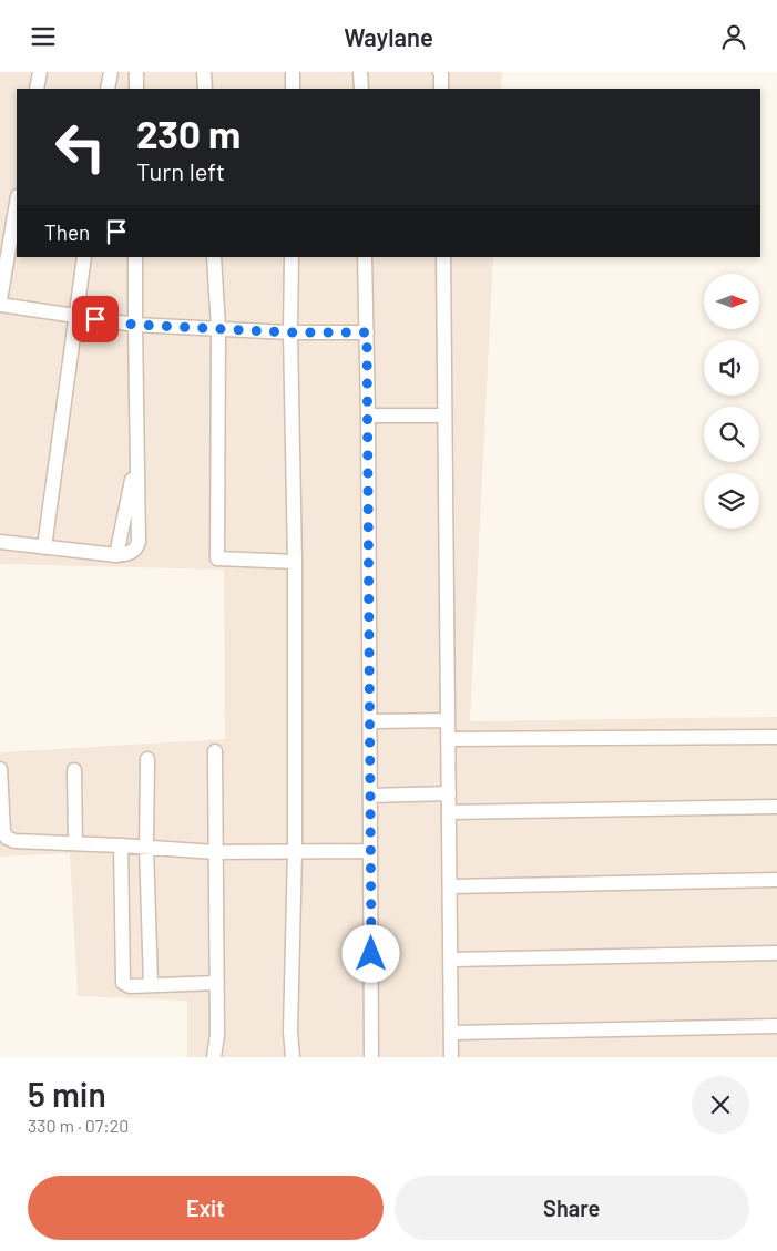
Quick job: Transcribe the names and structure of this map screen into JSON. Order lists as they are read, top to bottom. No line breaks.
{"north":"right","page":{"header":"Waylane","turn":["230 m","Turn left"],"then":"Then","heading":["5 min","330 m · 07:20"],"buttons":["Exit","Share"]}}
